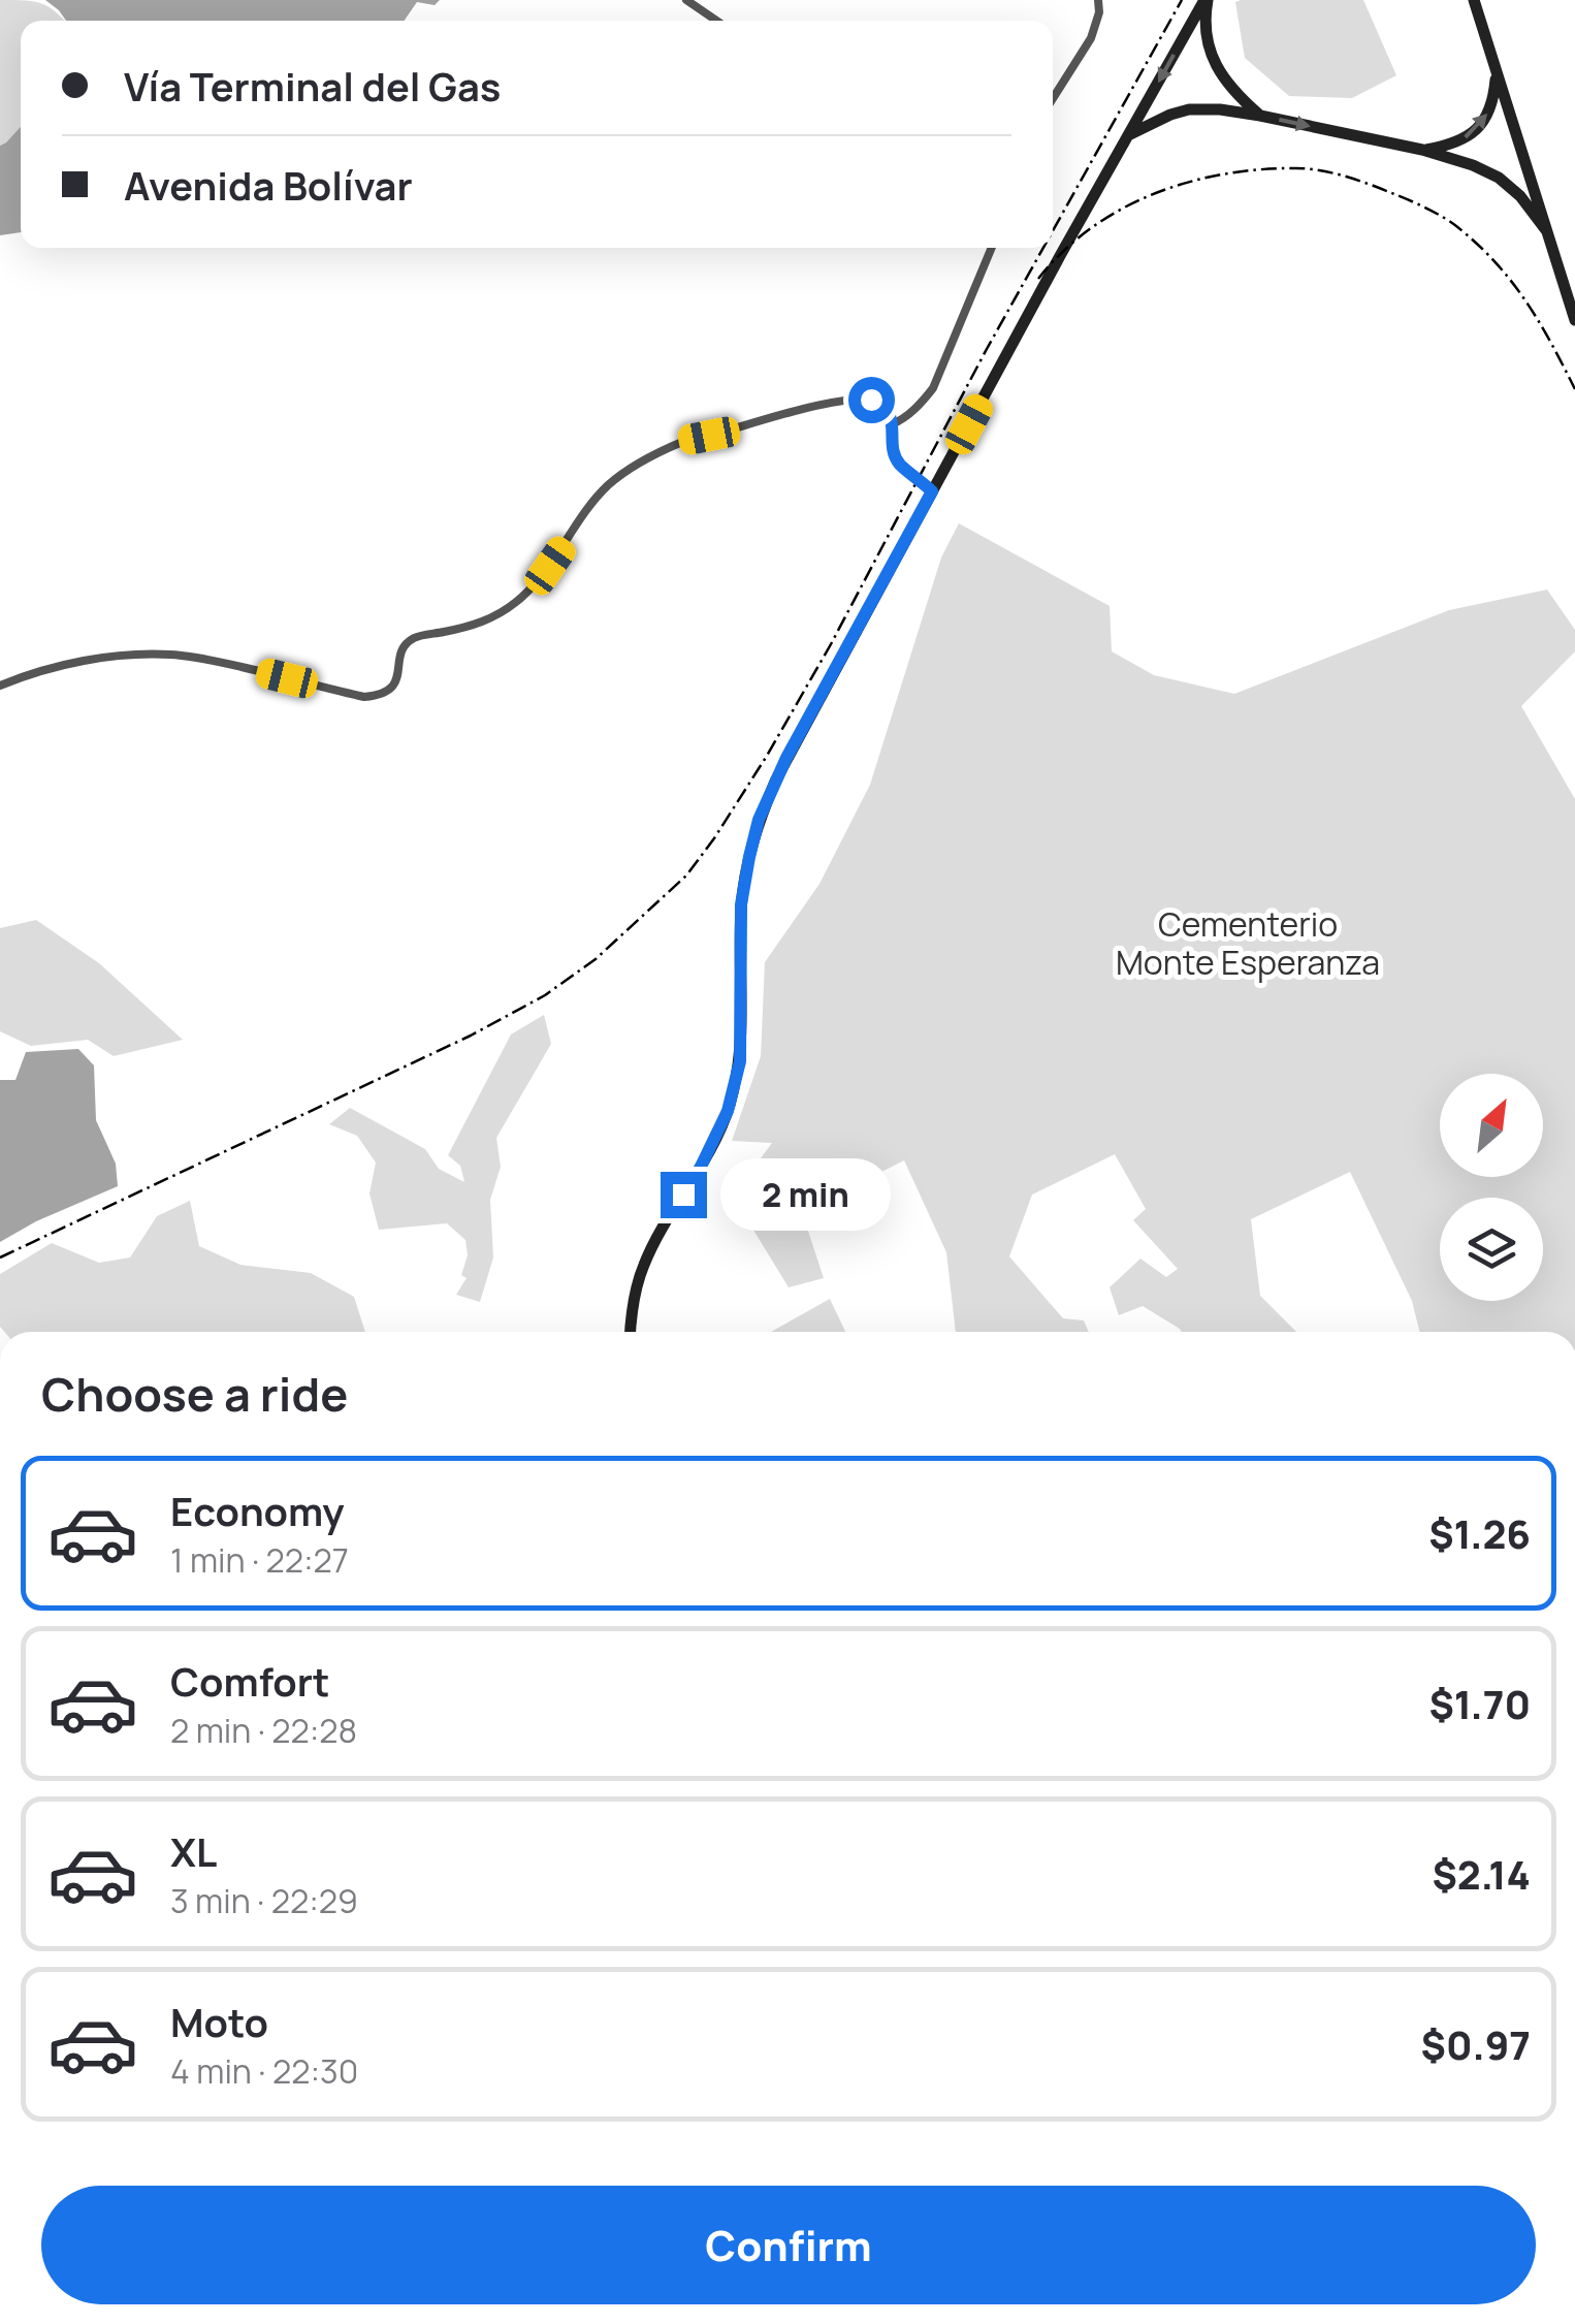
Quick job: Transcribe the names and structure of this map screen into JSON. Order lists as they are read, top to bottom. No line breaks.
{"parks":["Cementerio Monte Esperanza"],"north":"top right","page":{"banner":["Vía Terminal del Gas","Avenida Bolívar"],"bubble":"2 min","heading":"Choose a ride","list":[{"name":"Economy","note":"1 min · 22:27","value":"$1.26"},{"name":"Comfort","note":"2 min · 22:28","value":"$1.70"},{"name":"XL","note":"3 min · 22:29","value":"$2.14"},{"name":"Moto","note":"4 min · 22:30","value":"$0.97"}],"buttons":"Confirm"}}
